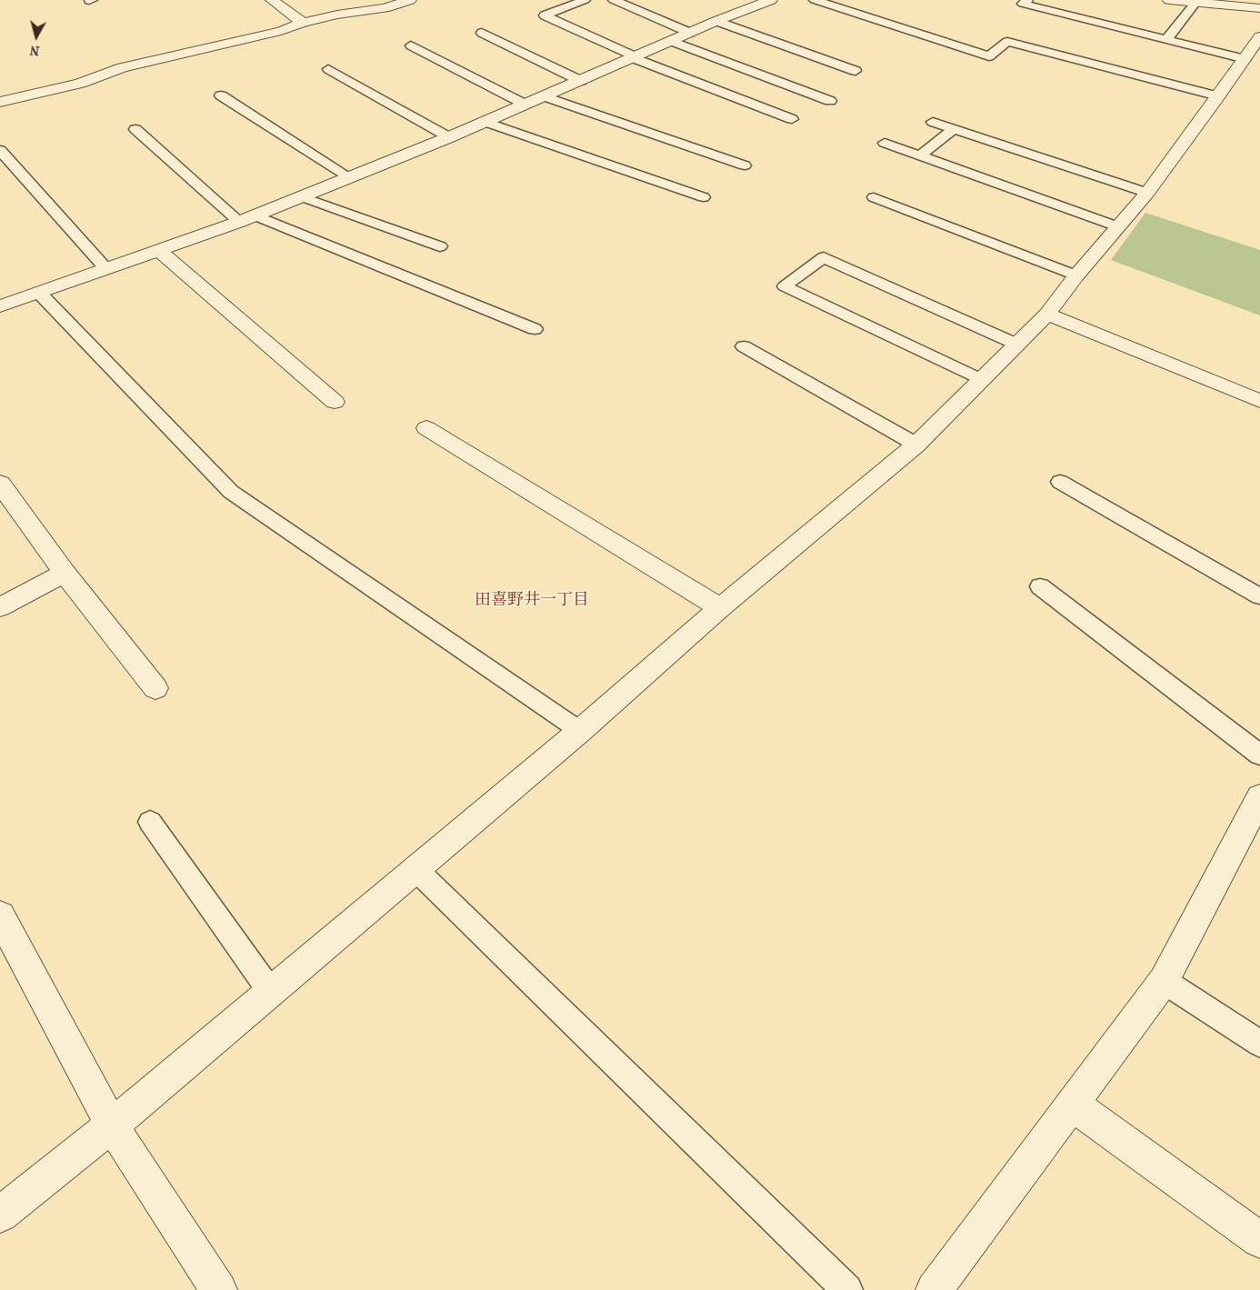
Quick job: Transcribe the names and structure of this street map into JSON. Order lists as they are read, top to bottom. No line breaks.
{"districts":["田喜野井一丁目"],"north":"bottom"}
